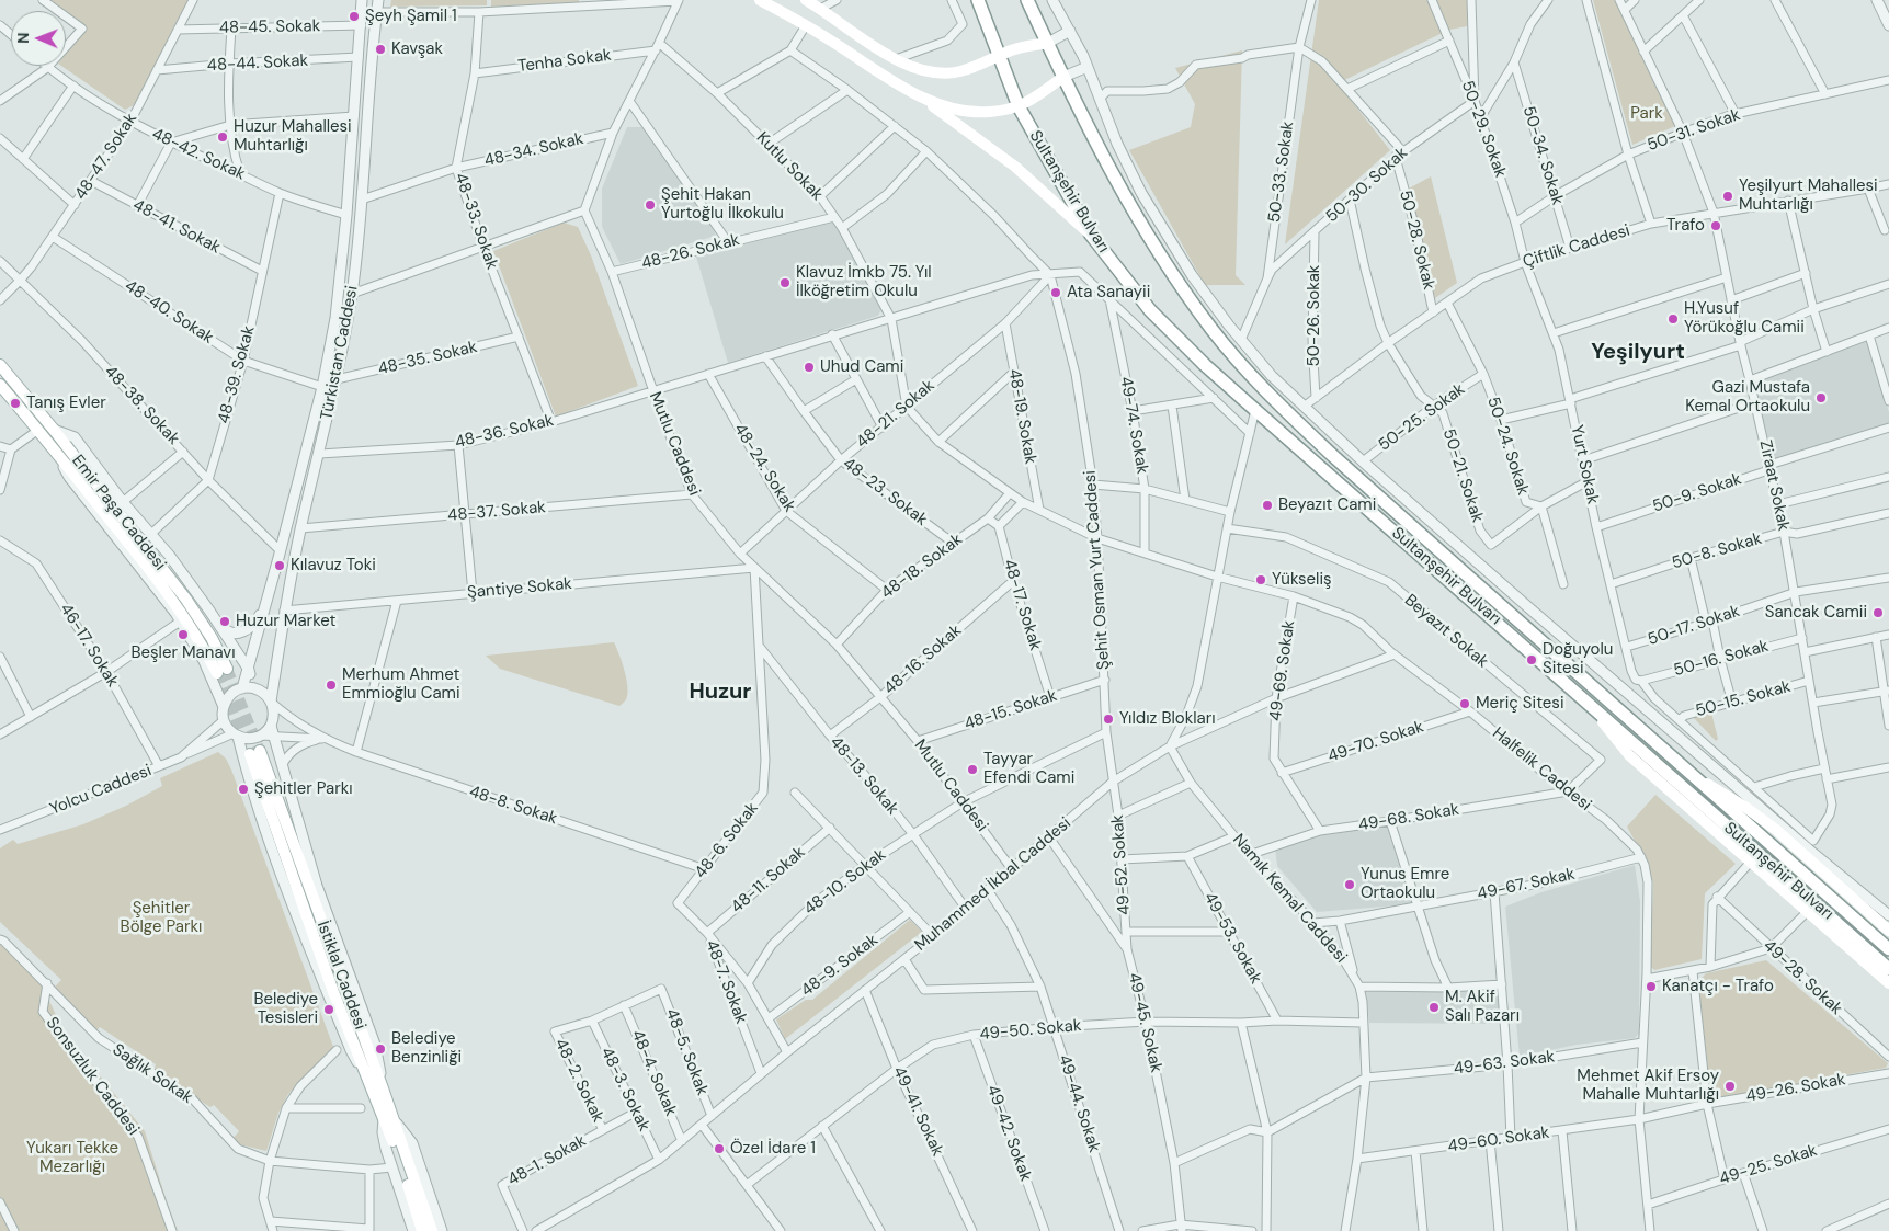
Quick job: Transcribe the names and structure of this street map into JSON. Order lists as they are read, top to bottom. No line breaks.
{"streets":{"highway":["Sultanşehir Bulvarı"],"main road":["Emir Paşa Caddesi","İstiklal Caddesi"],"street":["48-45. Sokak","Tenha Sokak","48-44. Sokak","50-29. Sokak","50-31. Sokak","48-34. Sokak","48-42. Sokak","50-34. Sokak","48-47. Sokak","Kutlu Sokak","50-33. Sokak","50-30. Sokak","48-33. Sokak","48-41. Sokak","50-28. Sokak","Çiftlik Caddesi","48-26. Sokak","48-40. Sokak","50-26. Sokak","Türkistan Caddesi","48-35. Sokak","48-39. Sokak","48-38. Sokak","48-21. Sokak","48-19. Sokak","50-25. Sokak","49-74. Sokak","48-36. Sokak","Mutlu Caddesi","50-24. Sokak","Yurt Sokak","48-24. Sokak","50-21. Sokak","Ziraat Sokak","48-23. Sokak","50-9. Sokak","48-37. Sokak","50-8. Sokak","48-18. Sokak","Şehit Osman Yurt Caddesi","Şantiye Sokak","48-17. Sokak","50-17. Sokak","Beyazıt Sokak","46-17. Sokak","50-16. Sokak","48-16. Sokak","49-69. Sokak","50-15. Sokak","48-15. Sokak","49-70. Sokak","Halfelik Caddesi","48-13. Sokak","Yolcu Caddesi","48-8. Sokak","49-68. Sokak","48-6. Sokak","49-52. Sokak","48-11. Sokak","48-10. Sokak","Muhammed İkbal Caddesi","49-67. Sokak","Namık Kemal Caddesi","49-53. Sokak","48-9. Sokak","49-28. Sokak","48-7. Sokak","49-45. Sokak","49-50. Sokak","48-5. Sokak","49-63. Sokak","48-4. Sokak","Sağlık Sokak","Sonsuzluk Caddesi","48-2. Sokak","49-26. Sokak","48-3. Sokak","49-44. Sokak","49-41. Sokak","49-42. Sokak","49-60. Sokak","48-1. Sokak","49-25. Sokak"]},"crossings":[["48-45. Sokak","48-47. Sokak"],["48-45. Sokak","Türkistan Caddesi"],["Tenha Sokak","Kutlu Sokak"],["Tenha Sokak","48-33. Sokak"],["48-44. Sokak","48-47. Sokak"],["48-44. Sokak","Türkistan Caddesi"],["50-29. Sokak","50-31. Sokak"],["50-29. Sokak","50-30. Sokak"],["50-29. Sokak","Çiftlik Caddesi"],["50-29. Sokak","Yurt Sokak"],["50-31. Sokak","50-34. Sokak"],["50-31. Sokak","Ziraat Sokak"],["48-34. Sokak","48-33. Sokak"],["48-34. Sokak","Türkistan Caddesi"],["48-42. Sokak","48-47. Sokak"],["48-42. Sokak","Türkistan Caddesi"],["48-42. Sokak","48-39. Sokak"],["50-34. Sokak","Çiftlik Caddesi"],["48-47. Sokak","48-41. Sokak"],["48-47. Sokak","48-40. Sokak"],["48-47. Sokak","48-38. Sokak"],["Kutlu Sokak","48-26. Sokak"],["Kutlu Sokak","48-21. Sokak"],["Kutlu Sokak","48-36. Sokak"],["50-33. Sokak","50-30. Sokak"],["50-33. Sokak","Sultanşehir Bulvarı"],["50-30. Sokak","50-28. Sokak"],["50-30. Sokak","50-26. Sokak"],["50-30. Sokak","50-21. Sokak"],["Sultanşehir Bulvarı","Çiftlik Caddesi"],["Sultanşehir Bulvarı","50-25. Sokak"],["Sultanşehir Bulvarı","Muhammed İkbal Caddesi"],["48-33. Sokak","48-35. Sokak"],["48-33. Sokak","48-36. Sokak"],["48-41. Sokak","48-39. Sokak"],["50-28. Sokak","Çiftlik Caddesi"],["Çiftlik Caddesi","50-26. Sokak"],["Çiftlik Caddesi","50-24. Sokak"],["Çiftlik Caddesi","Yurt Sokak"],["Çiftlik Caddesi","50-21. Sokak"],["Çiftlik Caddesi","Ziraat Sokak"],["48-26. Sokak","Mutlu Caddesi"],["48-40. Sokak","Türkistan Caddesi"],["48-40. Sokak","48-39. Sokak"],["Türkistan Caddesi","48-35. Sokak"],["Türkistan Caddesi","48-38. Sokak"],["Türkistan Caddesi","48-36. Sokak"],["Türkistan Caddesi","48-37. Sokak"],["Türkistan Caddesi","Şantiye Sokak"],["Türkistan Caddesi","Yolcu Caddesi"],["48-39. Sokak","48-38. Sokak"],["48-21. Sokak","48-19. Sokak"],["48-21. Sokak","48-36. Sokak"],["48-21. Sokak","Mutlu Caddesi"],["48-21. Sokak","48-24. Sokak"],["48-21. Sokak","48-23. Sokak"],["48-21. Sokak","Şehit Osman Yurt Caddesi"],["50-25. Sokak","50-24. Sokak"],["50-25. Sokak","50-21. Sokak"],["49-74. Sokak","48-36. Sokak"],["49-74. Sokak","Halfelik Caddesi"],["48-36. Sokak","Mutlu Caddesi"],["48-36. Sokak","48-24. Sokak"],["48-36. Sokak","48-23. Sokak"],["48-36. Sokak","Şehit Osman Yurt Caddesi"],["48-36. Sokak","Muhammed İkbal Caddesi"],["Mutlu Caddesi","48-37. Sokak"],["Mutlu Caddesi","48-18. Sokak"],["Mutlu Caddesi","Şantiye Sokak"],["Mutlu Caddesi","48-16. Sokak"],["Mutlu Caddesi","48-15. Sokak"],["Mutlu Caddesi","48-6. Sokak"],["Mutlu Caddesi","48-10. Sokak"],["Mutlu Caddesi","Muhammed İkbal Caddesi"],["50-24. Sokak","50-21. Sokak"],["Yurt Sokak","50-9. Sokak"],["Yurt Sokak","50-8. Sokak"],["Yurt Sokak","50-17. Sokak"],["Yurt Sokak","50-16. Sokak"],["48-24. Sokak","48-18. Sokak"],["Ziraat Sokak","50-9. Sokak"],["Ziraat Sokak","50-8. Sokak"],["Ziraat Sokak","50-17. Sokak"],["Ziraat Sokak","50-16. Sokak"],["Ziraat Sokak","50-15. Sokak"],["48-23. Sokak","48-18. Sokak"],["Şehit Osman Yurt Caddesi","48-15. Sokak"],["Şehit Osman Yurt Caddesi","Halfelik Caddesi"],["Şehit Osman Yurt Caddesi","49-52. Sokak"],["Şehit Osman Yurt Caddesi","48-10. Sokak"],["Şehit Osman Yurt Caddesi","Muhammed İkbal Caddesi"],["Şantiye Sokak","48-6. Sokak"],["48-17. Sokak","48-16. Sokak"],["48-17. Sokak","48-15. Sokak"],["Beyazıt Sokak","Halfelik Caddesi"],["Beyazıt Sokak","49-68. Sokak"],["Beyazıt Sokak","Muhammed İkbal Caddesi"],["46-17. Sokak","Yolcu Caddesi"],["48-16. Sokak","48-13. Sokak"],["49-69. Sokak","49-70. Sokak"],["49-69. Sokak","Halfelik Caddesi"],["49-69. Sokak","49-68. Sokak"],["49-70. Sokak","Halfelik Caddesi"],["Halfelik Caddesi","49-68. Sokak"],["Halfelik Caddesi","Muhammed İkbal Caddesi"],["Halfelik Caddesi","49-67. Sokak"],["Halfelik Caddesi","49-63. Sokak"],["Halfelik Caddesi","49-26. Sokak"],["Halfelik Caddesi","49-60. Sokak"],["Halfelik Caddesi","49-25. Sokak"],["48-13. Sokak","48-6. Sokak"],["48-13. Sokak","48-10. Sokak"],["48-13. Sokak","Muhammed İkbal Caddesi"],["48-8. Sokak","48-6. Sokak"],["49-68. Sokak","Namık Kemal Caddesi"],["48-6. Sokak","48-11. Sokak"],["48-6. Sokak","48-7. Sokak"],["49-52. Sokak","Muhammed İkbal Caddesi"],["49-52. Sokak","49-45. Sokak"],["48-11. Sokak","48-7. Sokak"],["48-10. Sokak","48-7. Sokak"],["Muhammed İkbal Caddesi","Namık Kemal Caddesi"],["Muhammed İkbal Caddesi","48-7. Sokak"],["Muhammed İkbal Caddesi","49-45. Sokak"],["Muhammed İkbal Caddesi","48-5. Sokak"],["Muhammed İkbal Caddesi","48-4. Sokak"],["Muhammed İkbal Caddesi","48-3. Sokak"],["Muhammed İkbal Caddesi","49-44. Sokak"],["Muhammed İkbal Caddesi","49-41. Sokak"],["49-67. Sokak","Namık Kemal Caddesi"],["Namık Kemal Caddesi","49-50. Sokak"],["Namık Kemal Caddesi","49-63. Sokak"],["Namık Kemal Caddesi","49-60. Sokak"],["49-53. Sokak","49-50. Sokak"],["48-9. Sokak","48-7. Sokak"],["49-45. Sokak","49-50. Sokak"],["49-50. Sokak","49-44. Sokak"],["49-50. Sokak","49-41. Sokak"],["49-50. Sokak","49-42. Sokak"],["48-5. Sokak","48-4. Sokak"],["Sağlık Sokak","Sonsuzluk Caddesi"],["48-2. Sokak","48-3. Sokak"],["48-2. Sokak","48-1. Sokak"],["49-26. Sokak","49-60. Sokak"],["48-3. Sokak","48-1. Sokak"]],"districts":["Yeşilyurt","Huzur"],"parks":["Park","Şehitler Bölge Parkı","Yukarı Tekke Mezarlığı"],"places":["Şeyh Şamil 1","Kavşak","Huzur Mahallesi Muhtarlığı","Yeşilyurt Mahallesi Muhtarlığı","Şehit Hakan Yurtoğlu İlkokulu","Trafo","Klavuz İmkb 75. Yıl İlköğretim Okulu","Ata Sanayii","H.Yusuf Yörükoğlu Camii","Uhud Cami","Gazi Mustafa Kemal Ortaokulu","Tanış Evler","Beyazıt Cami","Kılavuz Toki","Yükseliş","Sancak Camii","Huzur Market","Beşler Manavı","Doğuyolu Sitesi","Merhum Ahmet Emmioğlu Cami","Meriç Sitesi","Yıldız Blokları","Tayyar Efendi Cami","Şehitler Parkı","Yunus Emre Ortaokulu","Kanatçı - Trafo","M. Akif Salı Pazarı","Belediye Tesisleri","Belediye Benzinliği","Mehmet Akif Ersoy Mahalle Muhtarlığı","Özel İdare 1"],"north":"left"}
